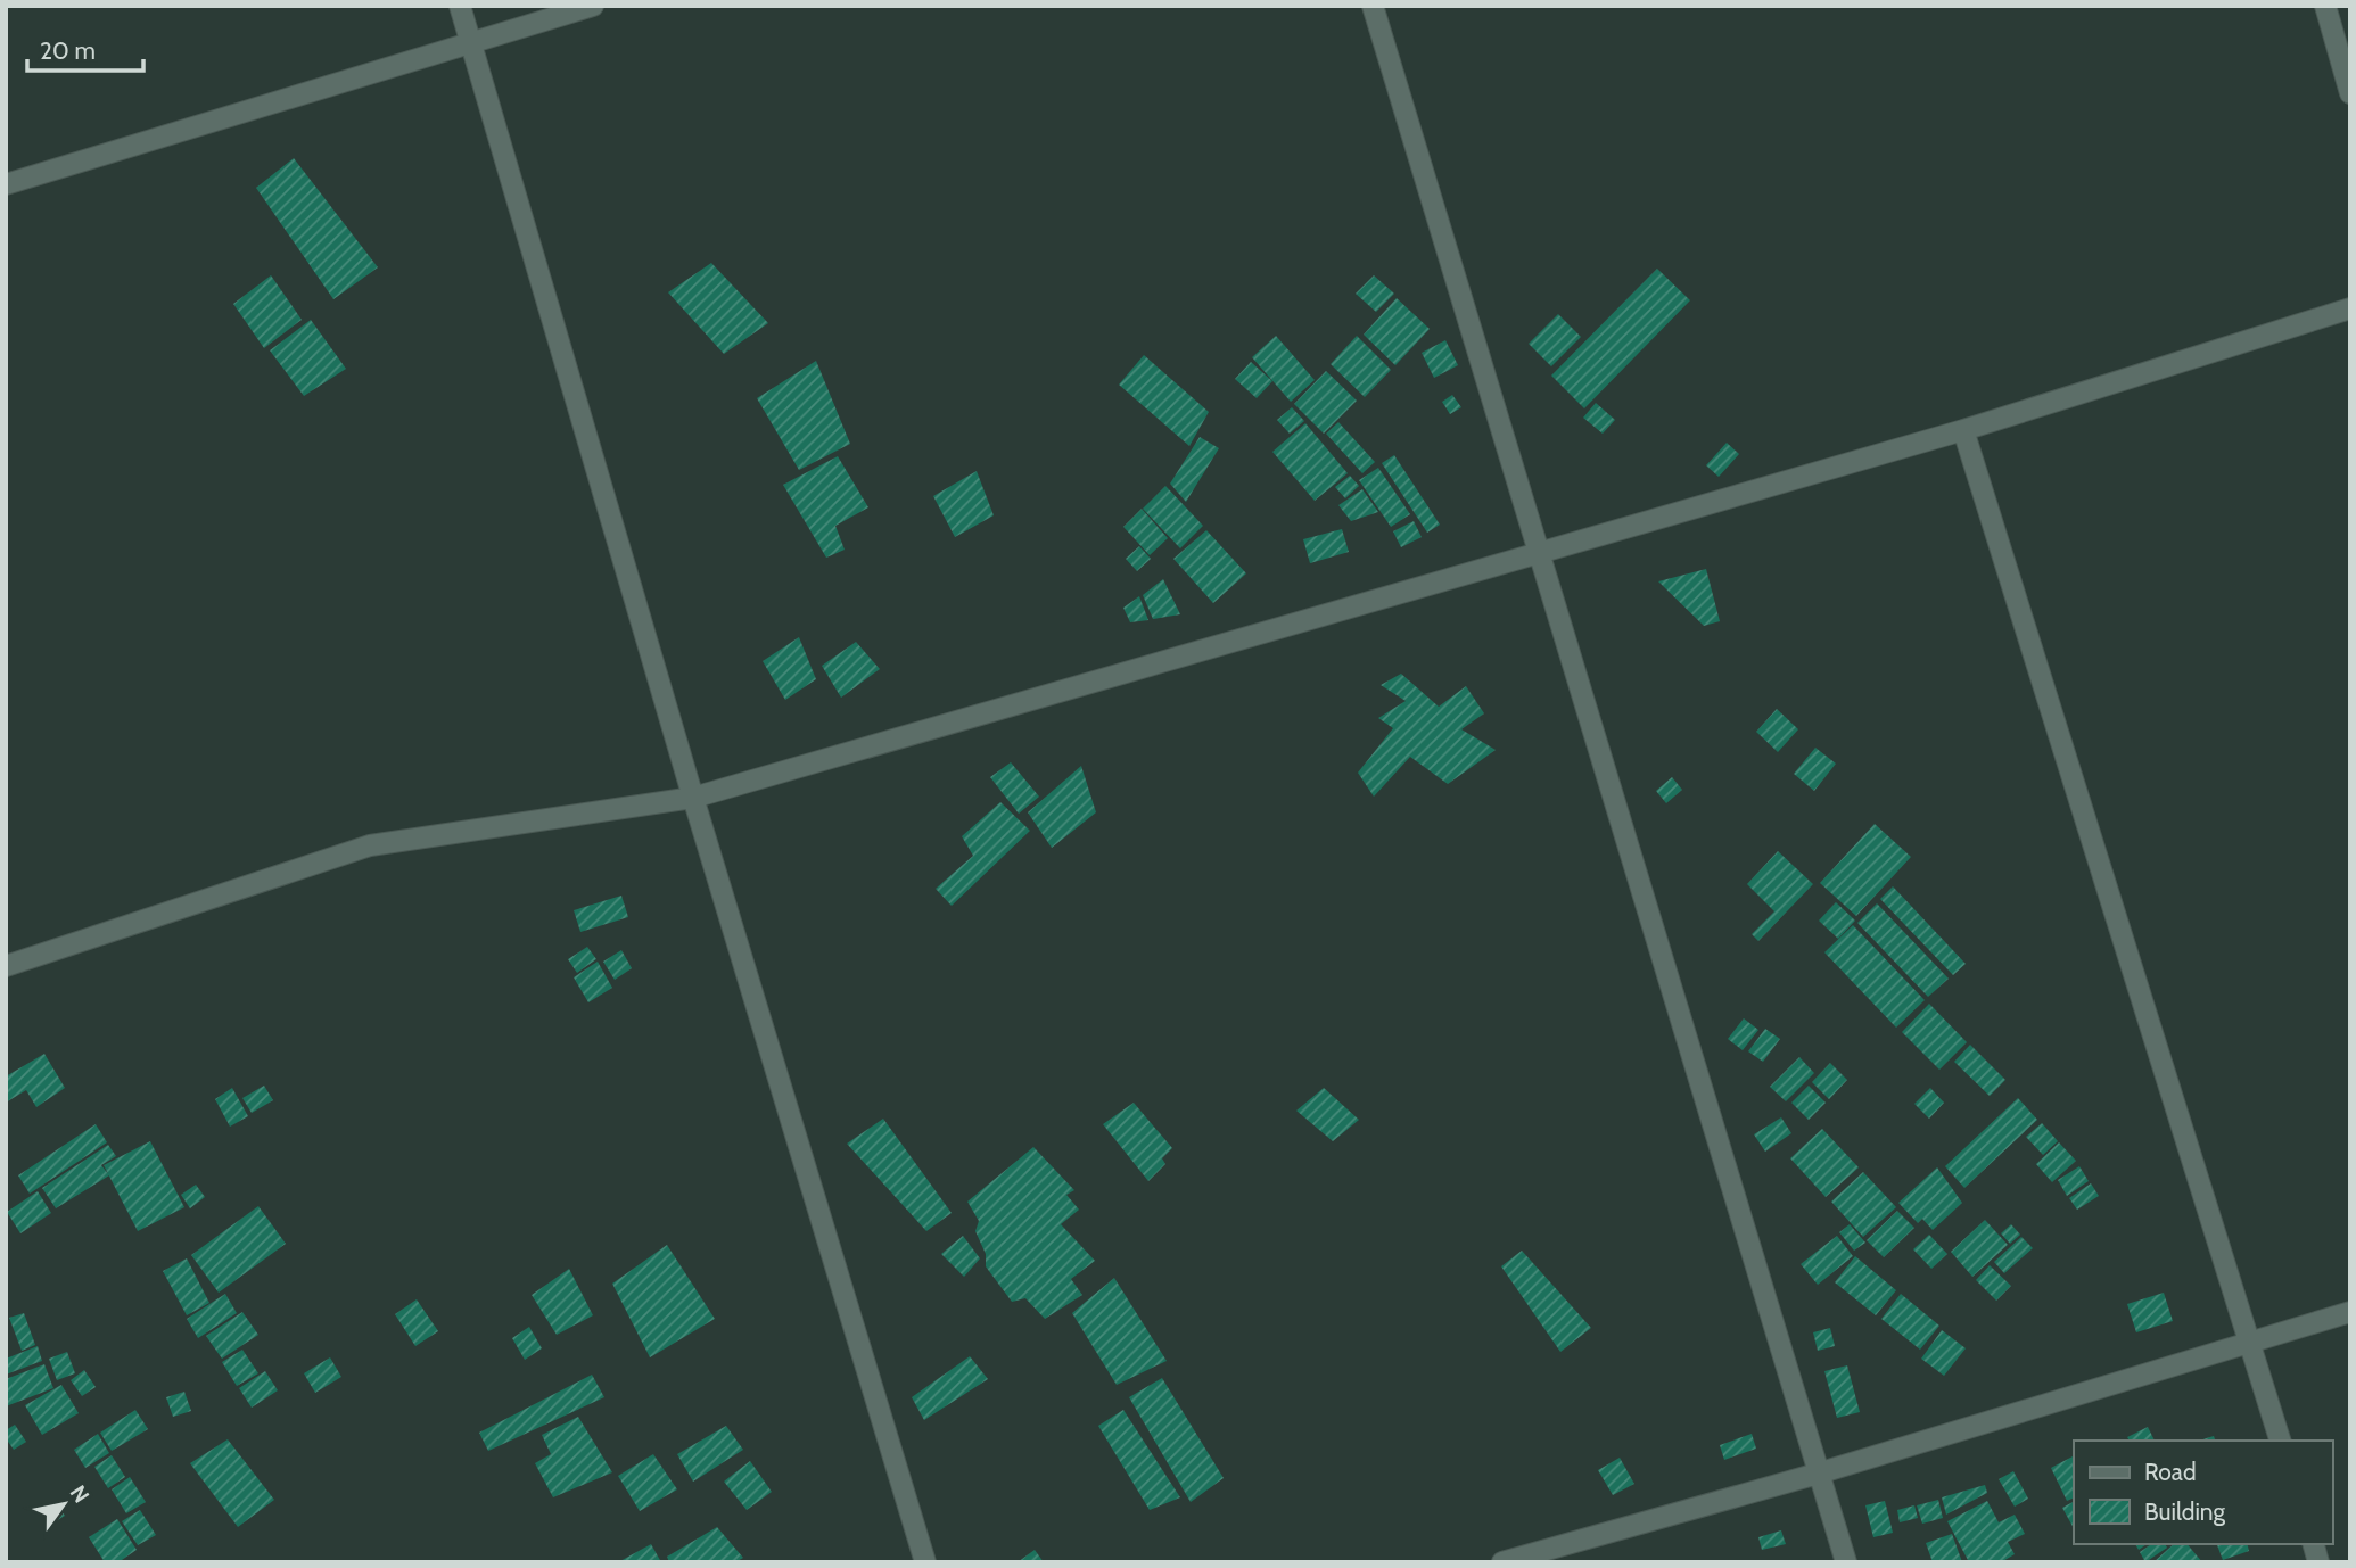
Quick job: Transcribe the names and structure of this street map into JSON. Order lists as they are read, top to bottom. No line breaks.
{"legend":["Road","Building"],"scale_bar":"20 m","north":"top right"}
